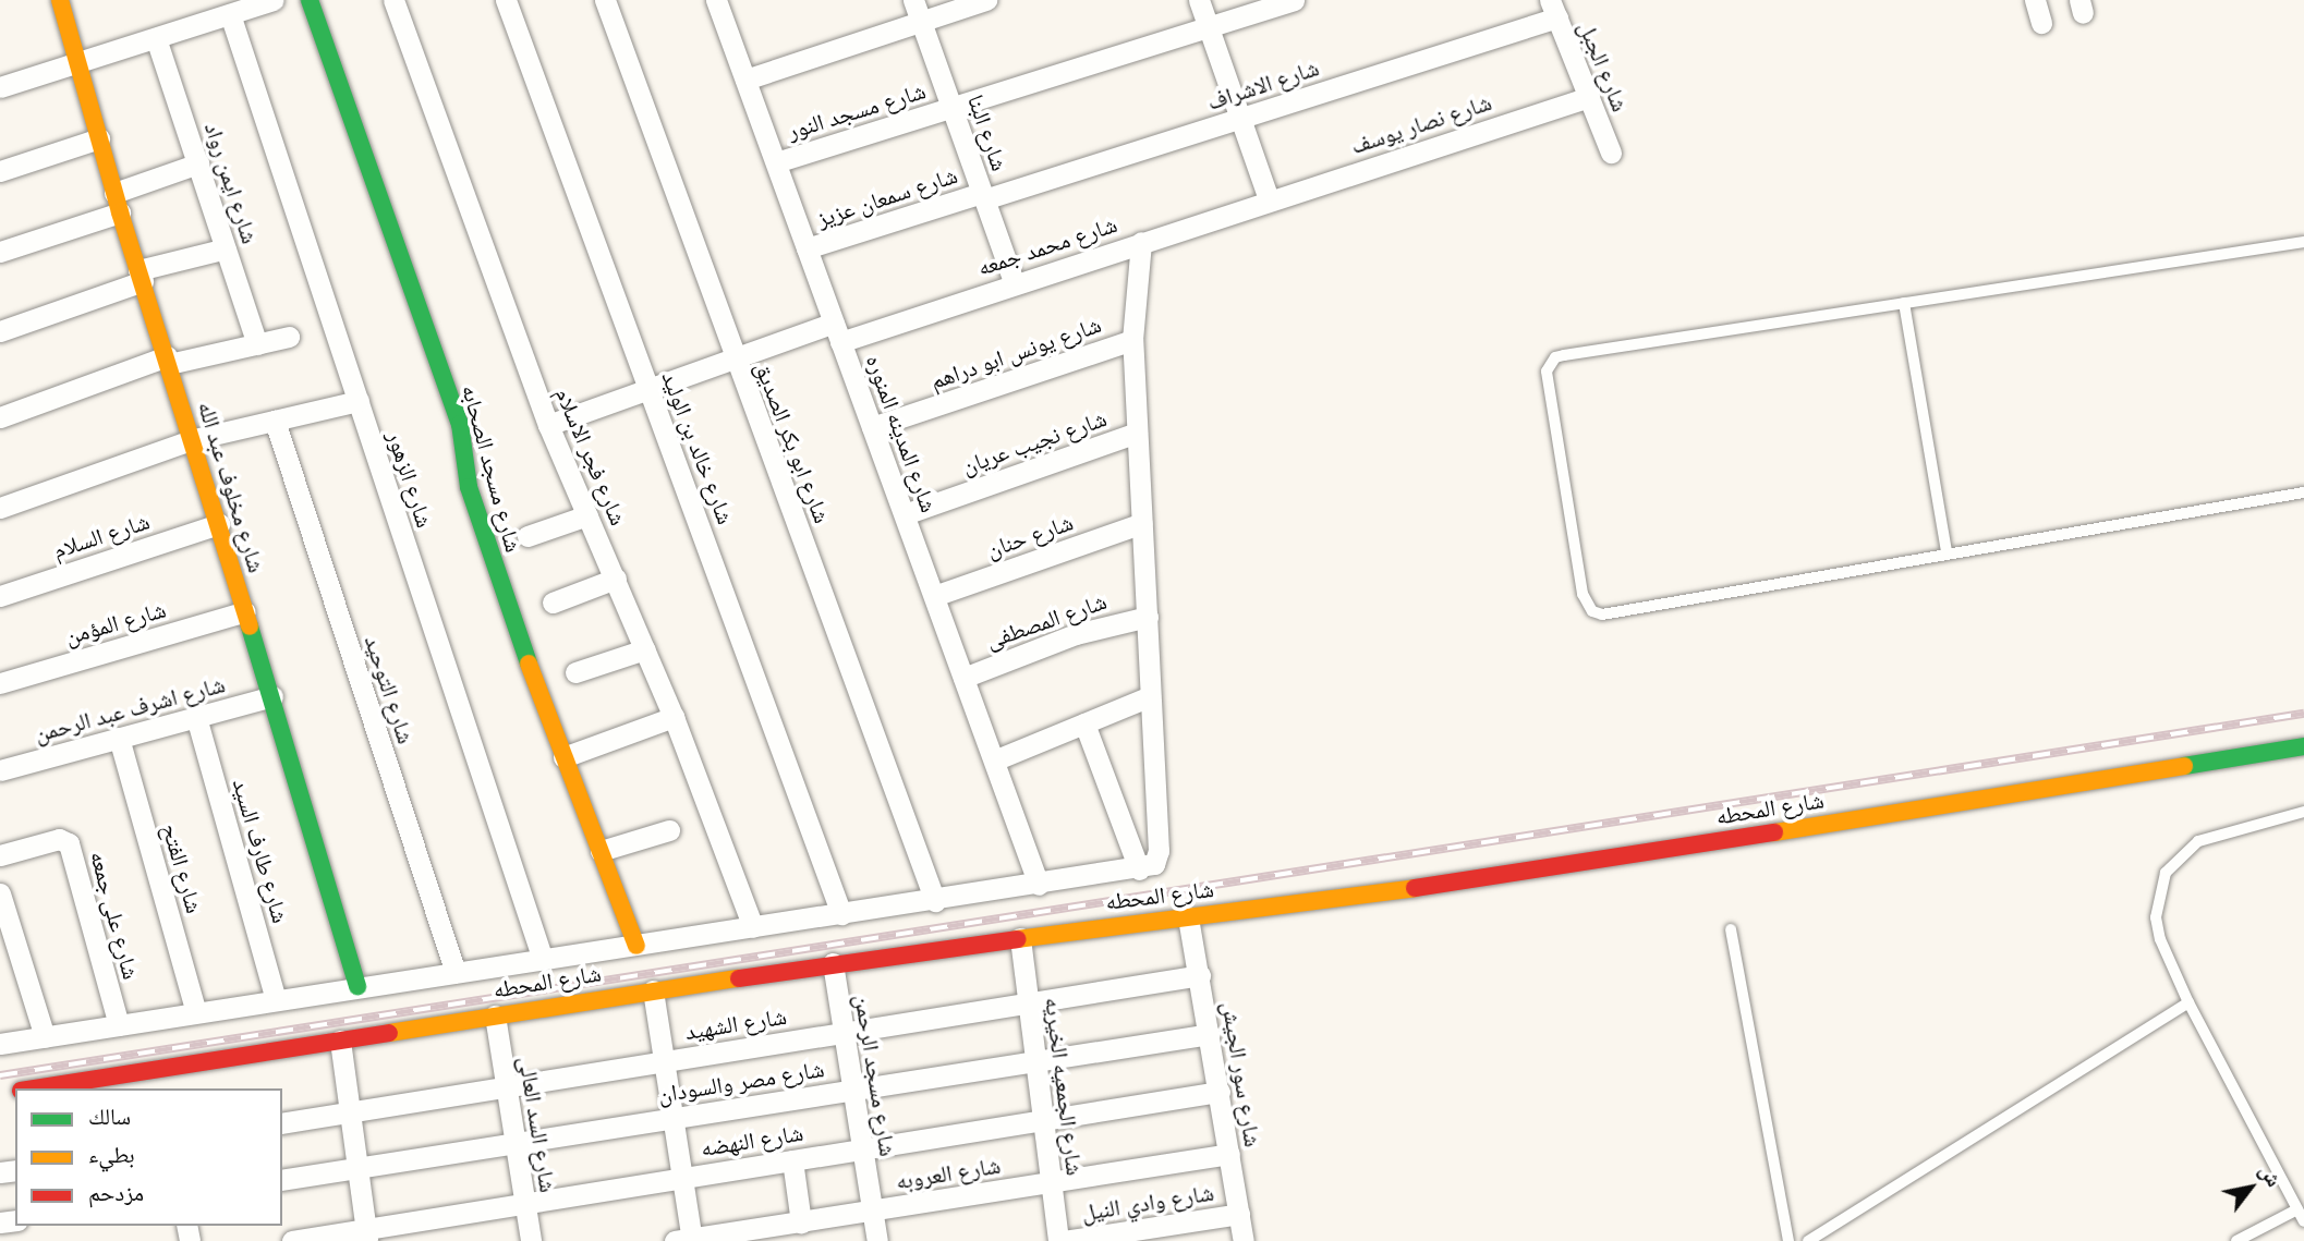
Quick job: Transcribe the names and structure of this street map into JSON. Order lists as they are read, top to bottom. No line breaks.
{"streets":{"street":["شارع الجبل","شارع الاشراف","شارع مسجد النور","شارع نصار يوسف","شارع البنا","شارع ايمن رواد","شارع سمعان عزيز","شارع محمد جمعه","شارع يونس ابو دراهم","شارع المدينه المنوره","شارع ابو بكر الصديق","شارع نجيب عريان","شارع خالد بن الوليد","شارع فجر الاسلام","شارع مسجد الصحابه","شارع الزهور","شارع مخلوف عبد الله","شارع السلام","شارع حنان","شارع المصطفى","شارع المؤمن","شارع التوحيد","شارع اشرف عبد الرحمن","شارع المحطه","شارع طارف السيد","شارع الفتح","شارع على جمعه","شارع الشهيد","شارع سور الجيش","شارع مسجد الرحمن","شارع مصر والسودان","شارع الجمعيه الخيريه","شارع السد العالى","شارع النهضه","شارع العروبه","شارع وادي النيل"]},"crossings":[["شارع الجبل","شارع الاشراف"],["شارع الجبل","شارع نصار يوسف"],["شارع الاشراف","شارع البنا"],["شارع الاشراف","شارع سمعان عزيز"],["شارع مسجد النور","شارع البنا"],["شارع مسجد النور","شارع المدينه المنوره"],["شارع نصار يوسف","شارع محمد جمعه"],["شارع البنا","شارع سمعان عزيز"],["شارع البنا","شارع محمد جمعه"],["شارع سمعان عزيز","شارع المدينه المنوره"],["شارع محمد جمعه","شارع المدينه المنوره"],["شارع محمد جمعه","شارع ابو بكر الصديق"],["شارع محمد جمعه","شارع خالد بن الوليد"],["شارع محمد جمعه","شارع فجر الاسلام"],["شارع محمد جمعه","شارع المحطه"],["شارع يونس ابو دراهم","شارع المدينه المنوره"],["شارع يونس ابو دراهم","شارع المحطه"],["شارع المدينه المنوره","شارع نجيب عريان"],["شارع المدينه المنوره","شارع حنان"],["شارع المدينه المنوره","شارع المصطفى"],["شارع المدينه المنوره","شارع المحطه"],["شارع ابو بكر الصديق","شارع المحطه"],["شارع نجيب عريان","شارع المحطه"],["شارع خالد بن الوليد","شارع المحطه"],["شارع فجر الاسلام","شارع المحطه"],["شارع مسجد الصحابه","شارع المحطه"],["شارع الزهور","شارع المحطه"],["شارع مخلوف عبد الله","شارع السلام"],["شارع مخلوف عبد الله","شارع المؤمن"],["شارع مخلوف عبد الله","شارع اشرف عبد الرحمن"],["شارع مخلوف عبد الله","شارع المحطه"],["شارع حنان","شارع المحطه"],["شارع المصطفى","شارع المحطه"],["شارع التوحيد","شارع المحطه"],["شارع اشرف عبد الرحمن","شارع طارف السيد"],["شارع اشرف عبد الرحمن","شارع الفتح"],["شارع المحطه","شارع طارف السيد"],["شارع المحطه","شارع الفتح"],["شارع المحطه","شارع على جمعه"],["شارع المحطه","شارع سور الجيش"],["شارع المحطه","شارع مسجد الرحمن"],["شارع المحطه","شارع الجمعيه الخيريه"],["شارع المحطه","شارع السد العالى"],["شارع الشهيد","شارع سور الجيش"],["شارع الشهيد","شارع مسجد الرحمن"],["شارع الشهيد","شارع الجمعيه الخيريه"],["شارع الشهيد","شارع السد العالى"],["شارع سور الجيش","شارع مصر والسودان"],["شارع سور الجيش","شارع النهضه"],["شارع سور الجيش","شارع العروبه"],["شارع سور الجيش","شارع وادي النيل"],["شارع مسجد الرحمن","شارع مصر والسودان"],["شارع مسجد الرحمن","شارع النهضه"],["شارع مسجد الرحمن","شارع العروبه"],["شارع مصر والسودان","شارع الجمعيه الخيريه"],["شارع مصر والسودان","شارع السد العالى"],["شارع الجمعيه الخيريه","شارع النهضه"],["شارع الجمعيه الخيريه","شارع العروبه"],["شارع الجمعيه الخيريه","شارع وادي النيل"],["شارع السد العالى","شارع النهضه"]],"legend":["سالك","بطيء","مزدحم"],"north":"top right"}
